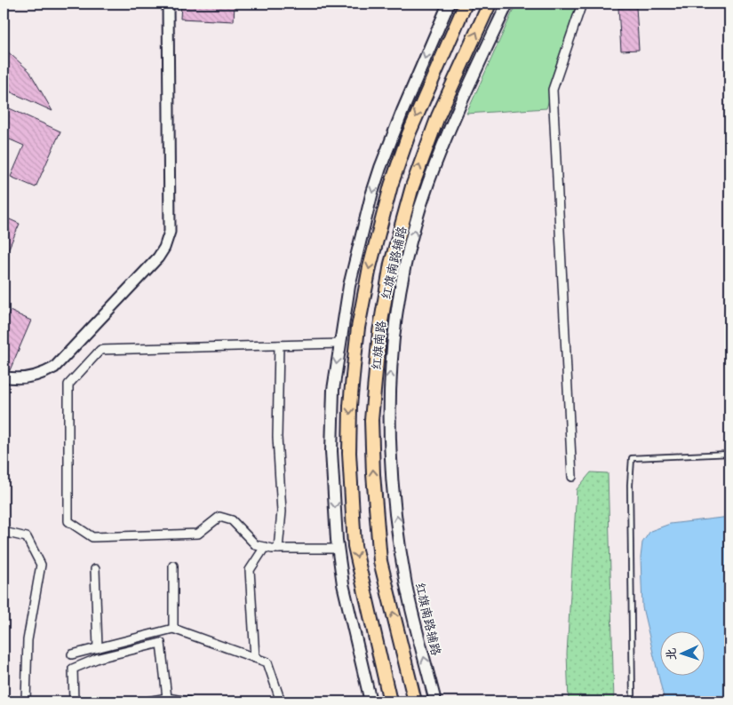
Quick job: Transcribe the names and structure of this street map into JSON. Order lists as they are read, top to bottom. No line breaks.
{"streets":{"highway":["红旗南路"],"main road":["红旗南路辅路"]},"north":"left"}
